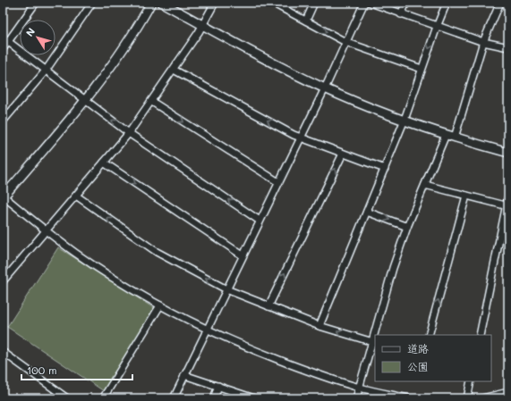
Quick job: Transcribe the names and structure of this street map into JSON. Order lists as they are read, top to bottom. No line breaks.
{"legend":["道路","公園"],"scale_bar":"100 m","north":"top left"}
